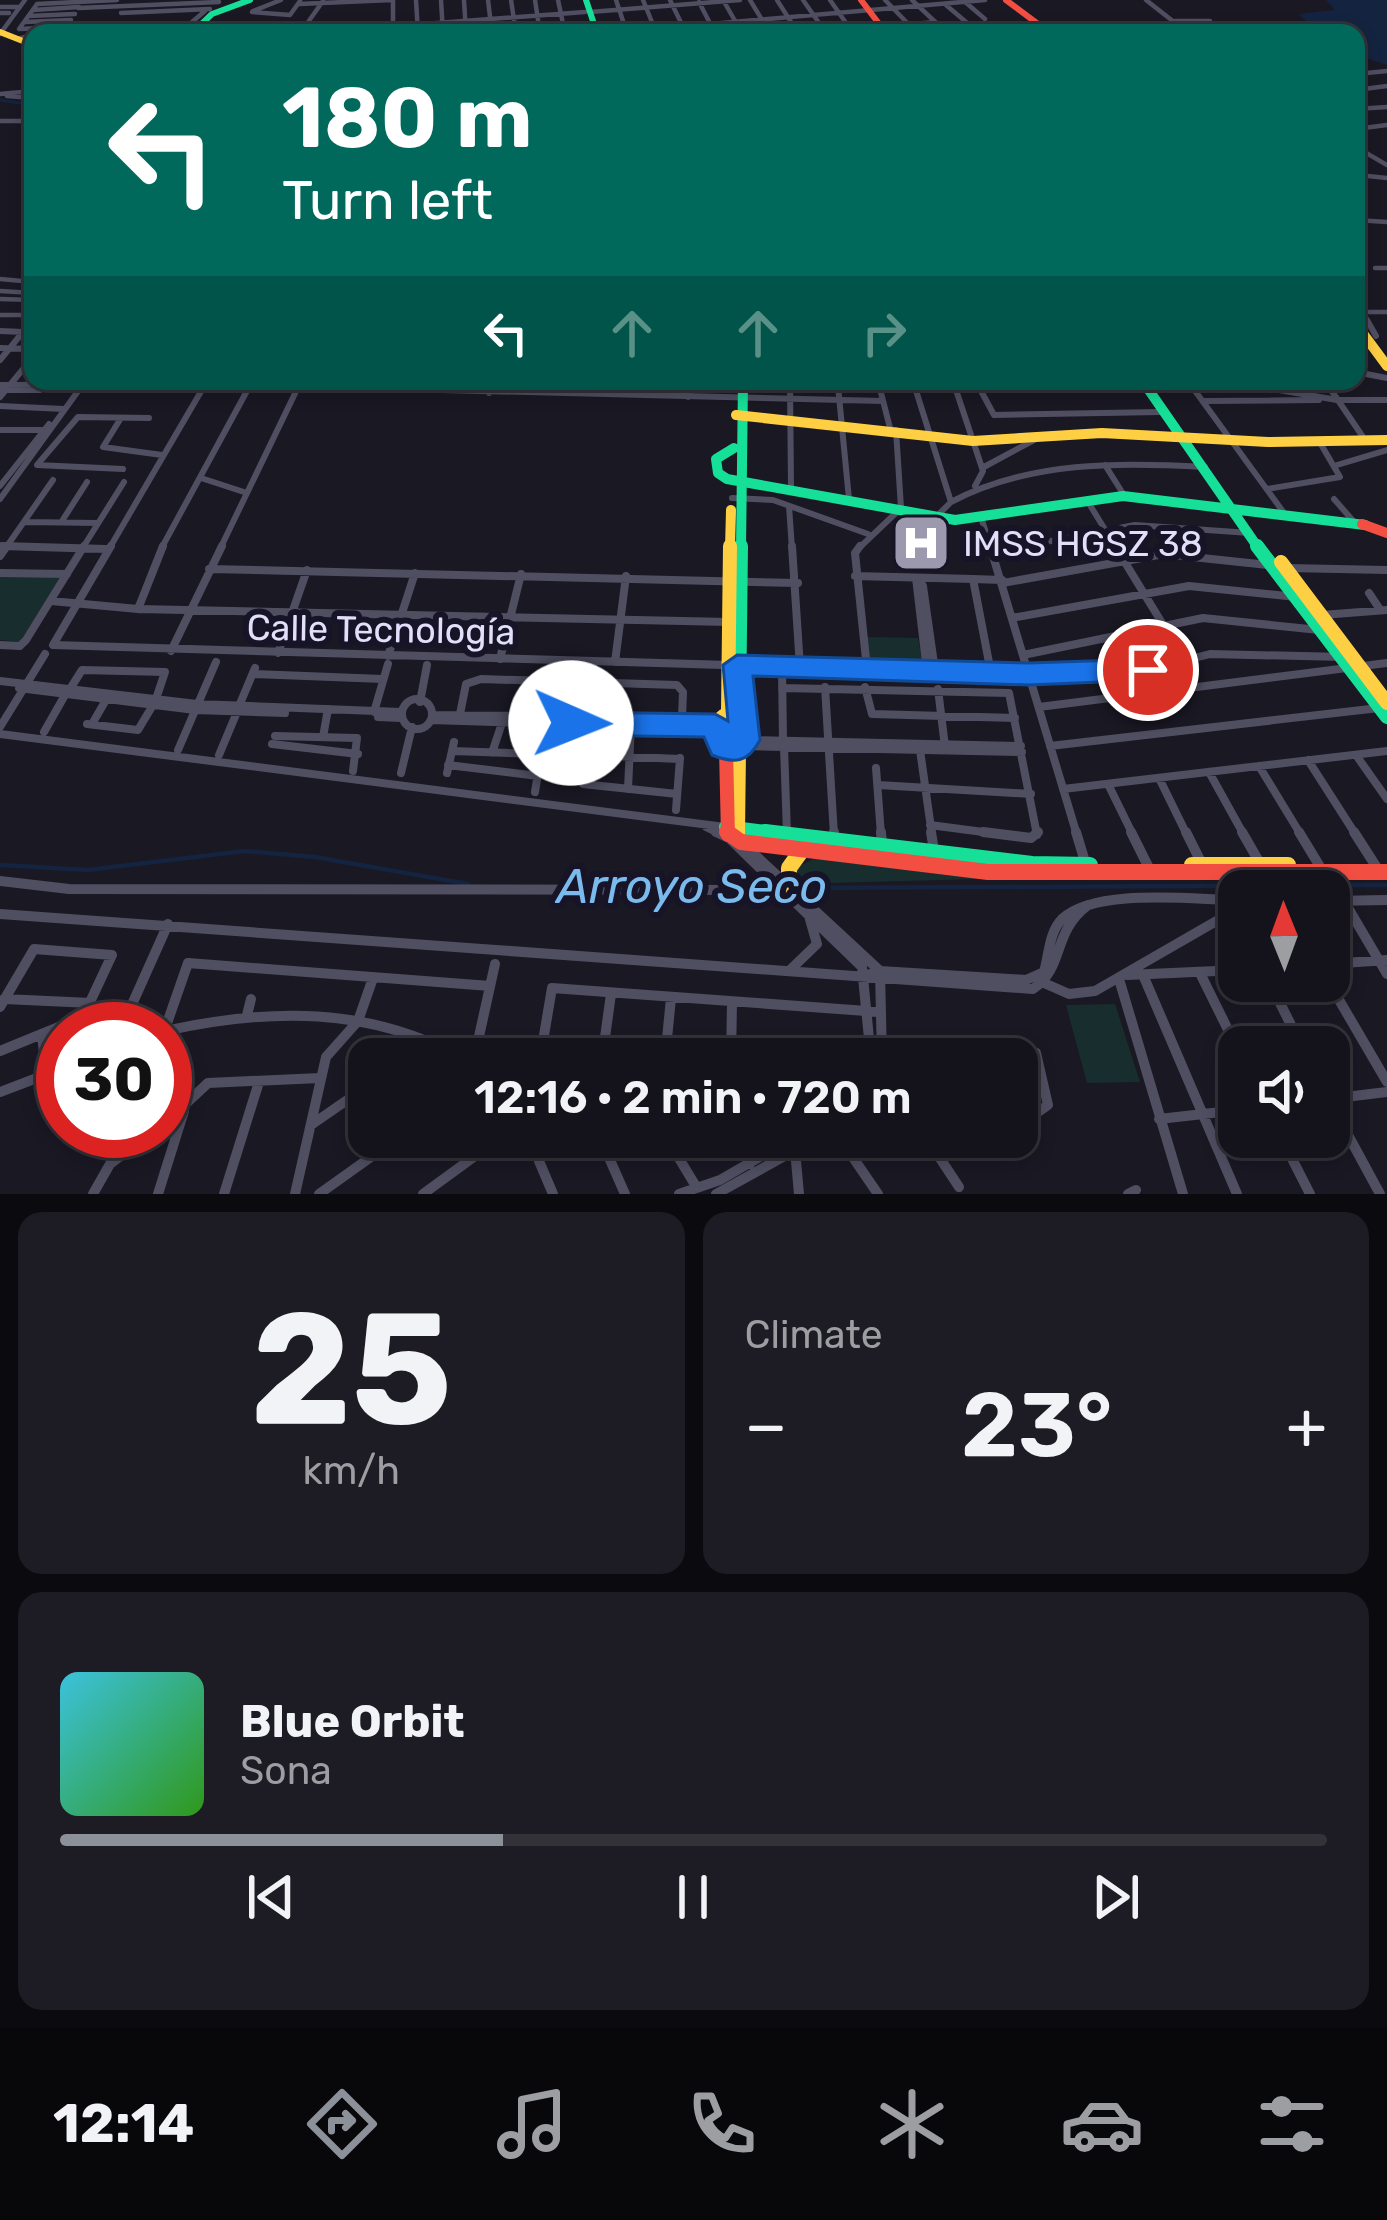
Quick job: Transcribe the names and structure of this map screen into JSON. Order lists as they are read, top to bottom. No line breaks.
{"streets":{"street":["Calle Tecnología"]},"water":["Arroyo Seco"],"places":{"hospital":["IMSS HGSZ 38"]},"north":"top","page":{"turn":["180 m","Turn left"],"limit":"30","trip":"12:16 · 2 min · 720 m","tile":[["25","km/h"],"Climate"],"heat":["−","23°","+"],"song":["Blue Orbit","Sona"],"tabs":"12:14"}}
